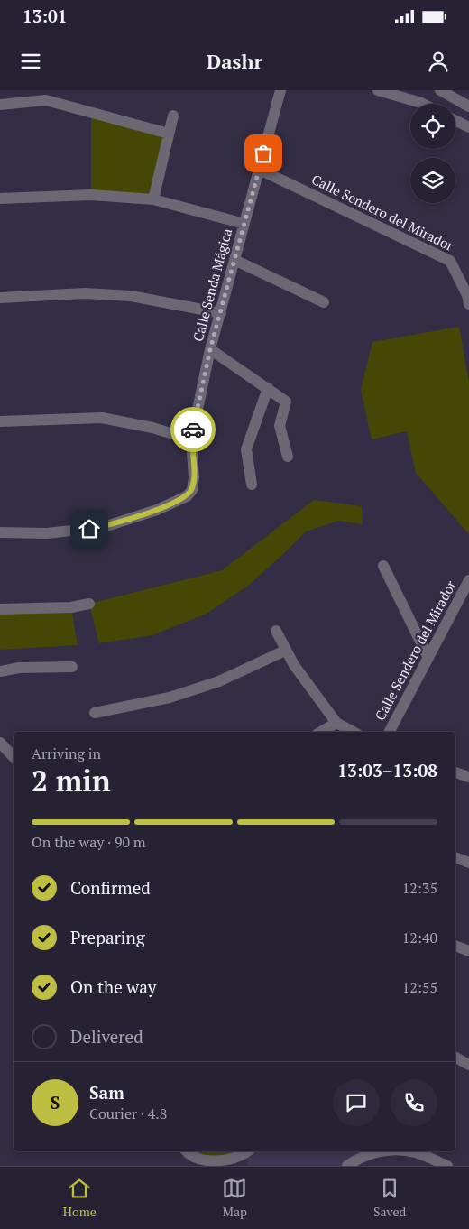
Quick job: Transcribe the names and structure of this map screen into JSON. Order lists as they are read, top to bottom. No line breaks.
{"streets":{"street":["Calle Sendero del Mirador","Calle Senda Mágica"]},"crossings":[["Calle Sendero del Mirador","Calle Senda Mágica"]],"page":{"status":"13:01","header":"Dashr","heading":["2 min","Arriving in","13:03–13:08"],"panel":["Sam","Courier · 4.8"],"bar":"On the way · 90 m","list":[["Confirmed","12:35"],["Preparing","12:40"],["On the way","12:55"],"Delivered"],"round":"S","tabs":["Home","Map","Saved"]}}
